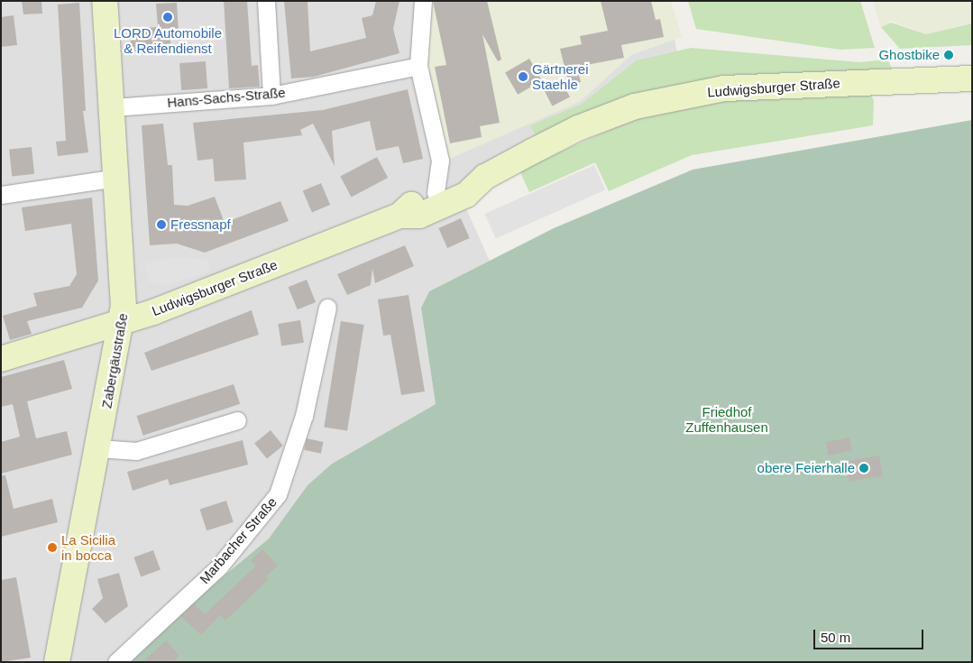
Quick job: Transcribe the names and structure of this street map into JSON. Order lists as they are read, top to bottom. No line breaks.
{"streets":{"main road":["Ludwigsburger Straße","Zabergäustraße"],"street":["Hans-Sachs-Straße","Marbacher Straße"]},"crossings":[["Ludwigsburger Straße","Zabergäustraße"],["Hans-Sachs-Straße","Zabergäustraße"]],"parks":["Friedhof Zuffenhausen"],"places":["LORD Automobile & Reifendienst","Ghostbike","Gärtnerei Staehle","Fressnapf","obere Feierhalle","La Sicilia in bocca"],"scale_bar":"50 m"}
